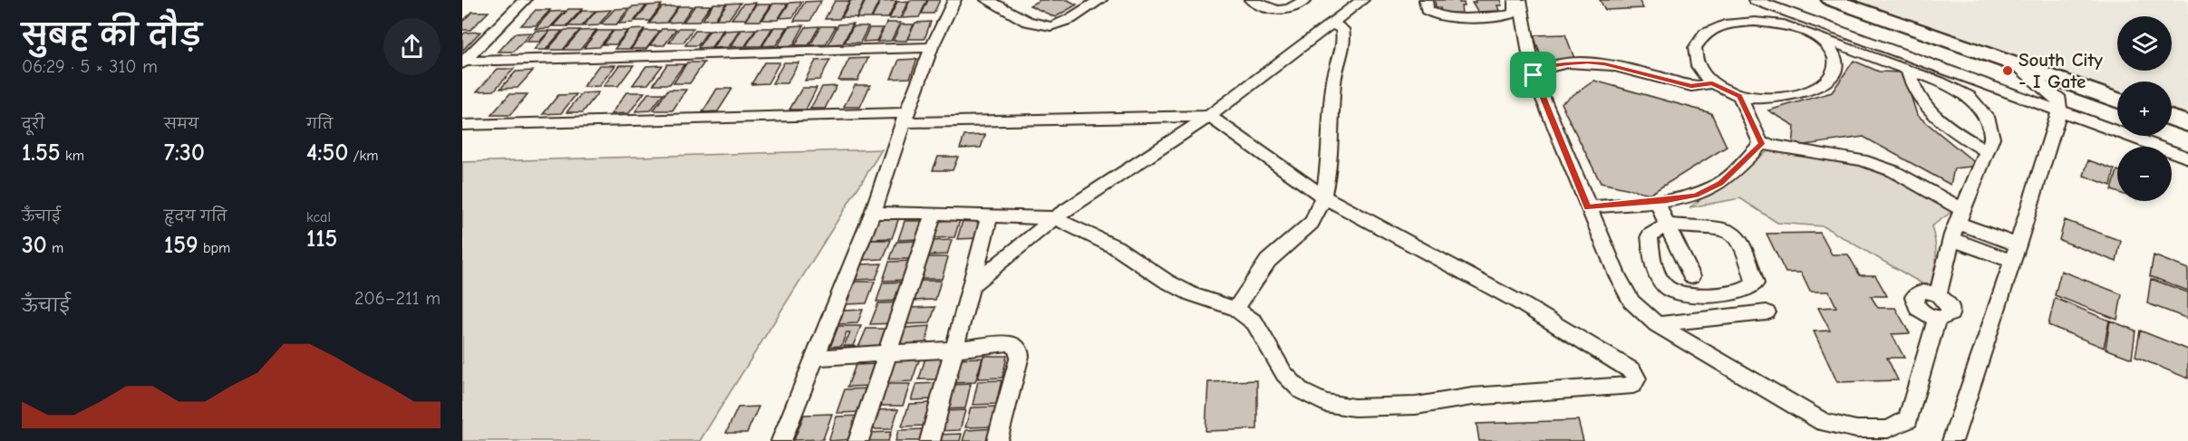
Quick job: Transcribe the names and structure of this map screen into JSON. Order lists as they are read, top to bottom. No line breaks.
{"places":["South City - I Gate"],"page":{"heading":["सुबह की दौड़","06:29 · 5 × 310 m"],"map_buttons":["+","−"],"stats":[["दूरी","1.55 km"],["समय","7:30"],["गति","4:50 /km"],["ऊँचाई","30 m"],["हृदय गति","159 bpm"],["kcal","115"]],"chart":["ऊँचाई","206–211 m"]}}
